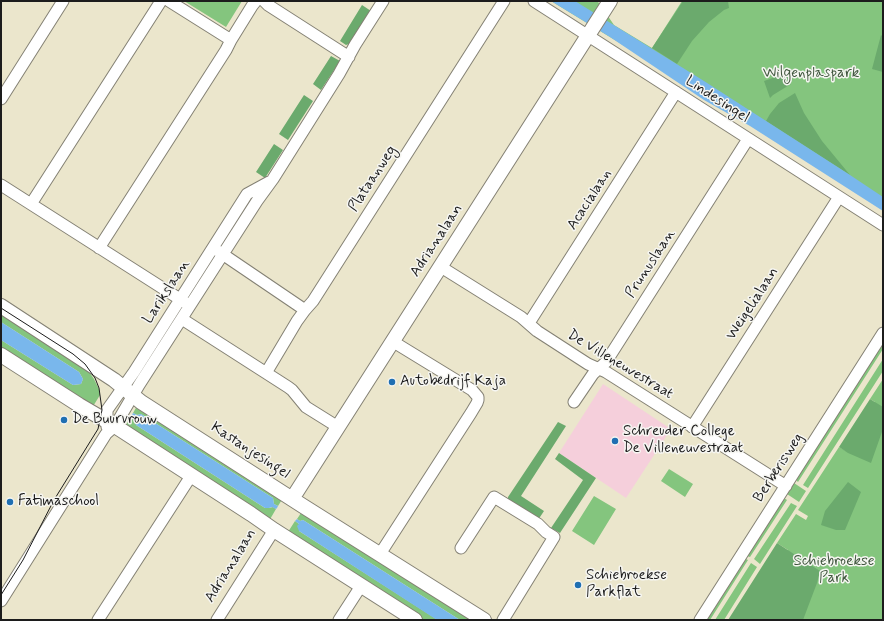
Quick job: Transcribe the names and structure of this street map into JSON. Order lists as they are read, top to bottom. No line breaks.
{"streets":{"street":["Lindesingel","Plataanweg","Acacialaan","Adrianalaan","Prunuslaan","Larikslaan","Weigelialaan","De Villeneuvestraat","Kastanjesingel","Berberisweg"]},"crossings":[["Lindesingel","Acacialaan"],["Lindesingel","Adrianalaan"],["Lindesingel","Prunuslaan"],["Lindesingel","Weigelialaan"],["Acacialaan","De Villeneuvestraat"],["Adrianalaan","De Villeneuvestraat"],["Adrianalaan","Kastanjesingel"],["Prunuslaan","De Villeneuvestraat"],["Larikslaan","Kastanjesingel"],["Weigelialaan","De Villeneuvestraat"],["De Villeneuvestraat","Berberisweg"]],"parks":["Wilgenplaspark","Schiebroekse Park"],"places":["Autobedrijf Kaja","De Buurvrouw","Schreuder College De Villeneuvestraat","Fatimaschool","Schiebroekse Parkflat"]}
